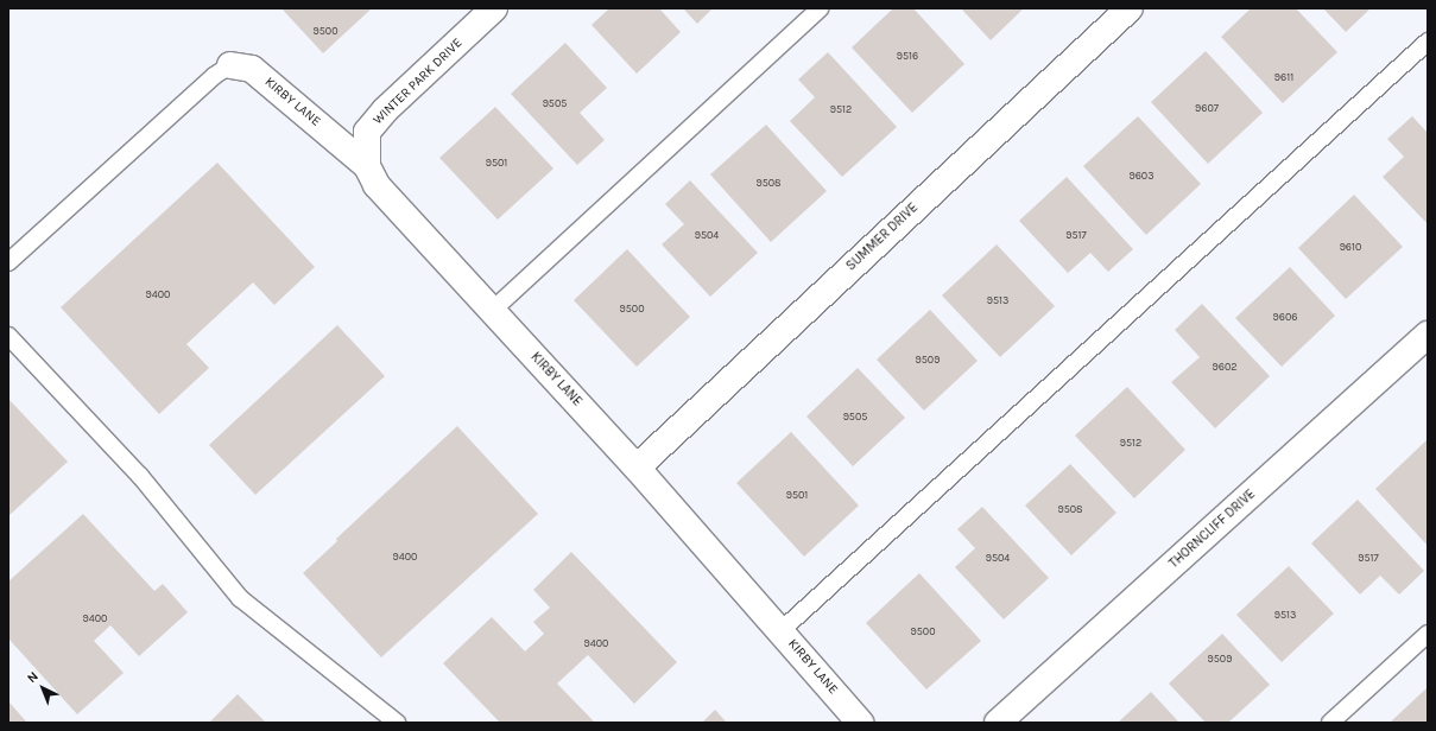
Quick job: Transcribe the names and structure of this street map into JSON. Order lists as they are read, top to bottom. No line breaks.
{"streets":{"street":["WINTER PARK DRIVE","KIRBY LANE","SUMMER DRIVE","THORNCLIFF DRIVE"]},"crossings":[["WINTER PARK DRIVE","KIRBY LANE"],["KIRBY LANE","SUMMER DRIVE"]],"house_numbers":["9500","9516","9611","9505","9607","9512","9501","9603","9508","9504","9517","9610","9400","9513","9500","9606","9509","9602","9505","9512","9501","9508","9400","9504","9517","9513","9400","9500","9400","9509"],"north":"top left"}
